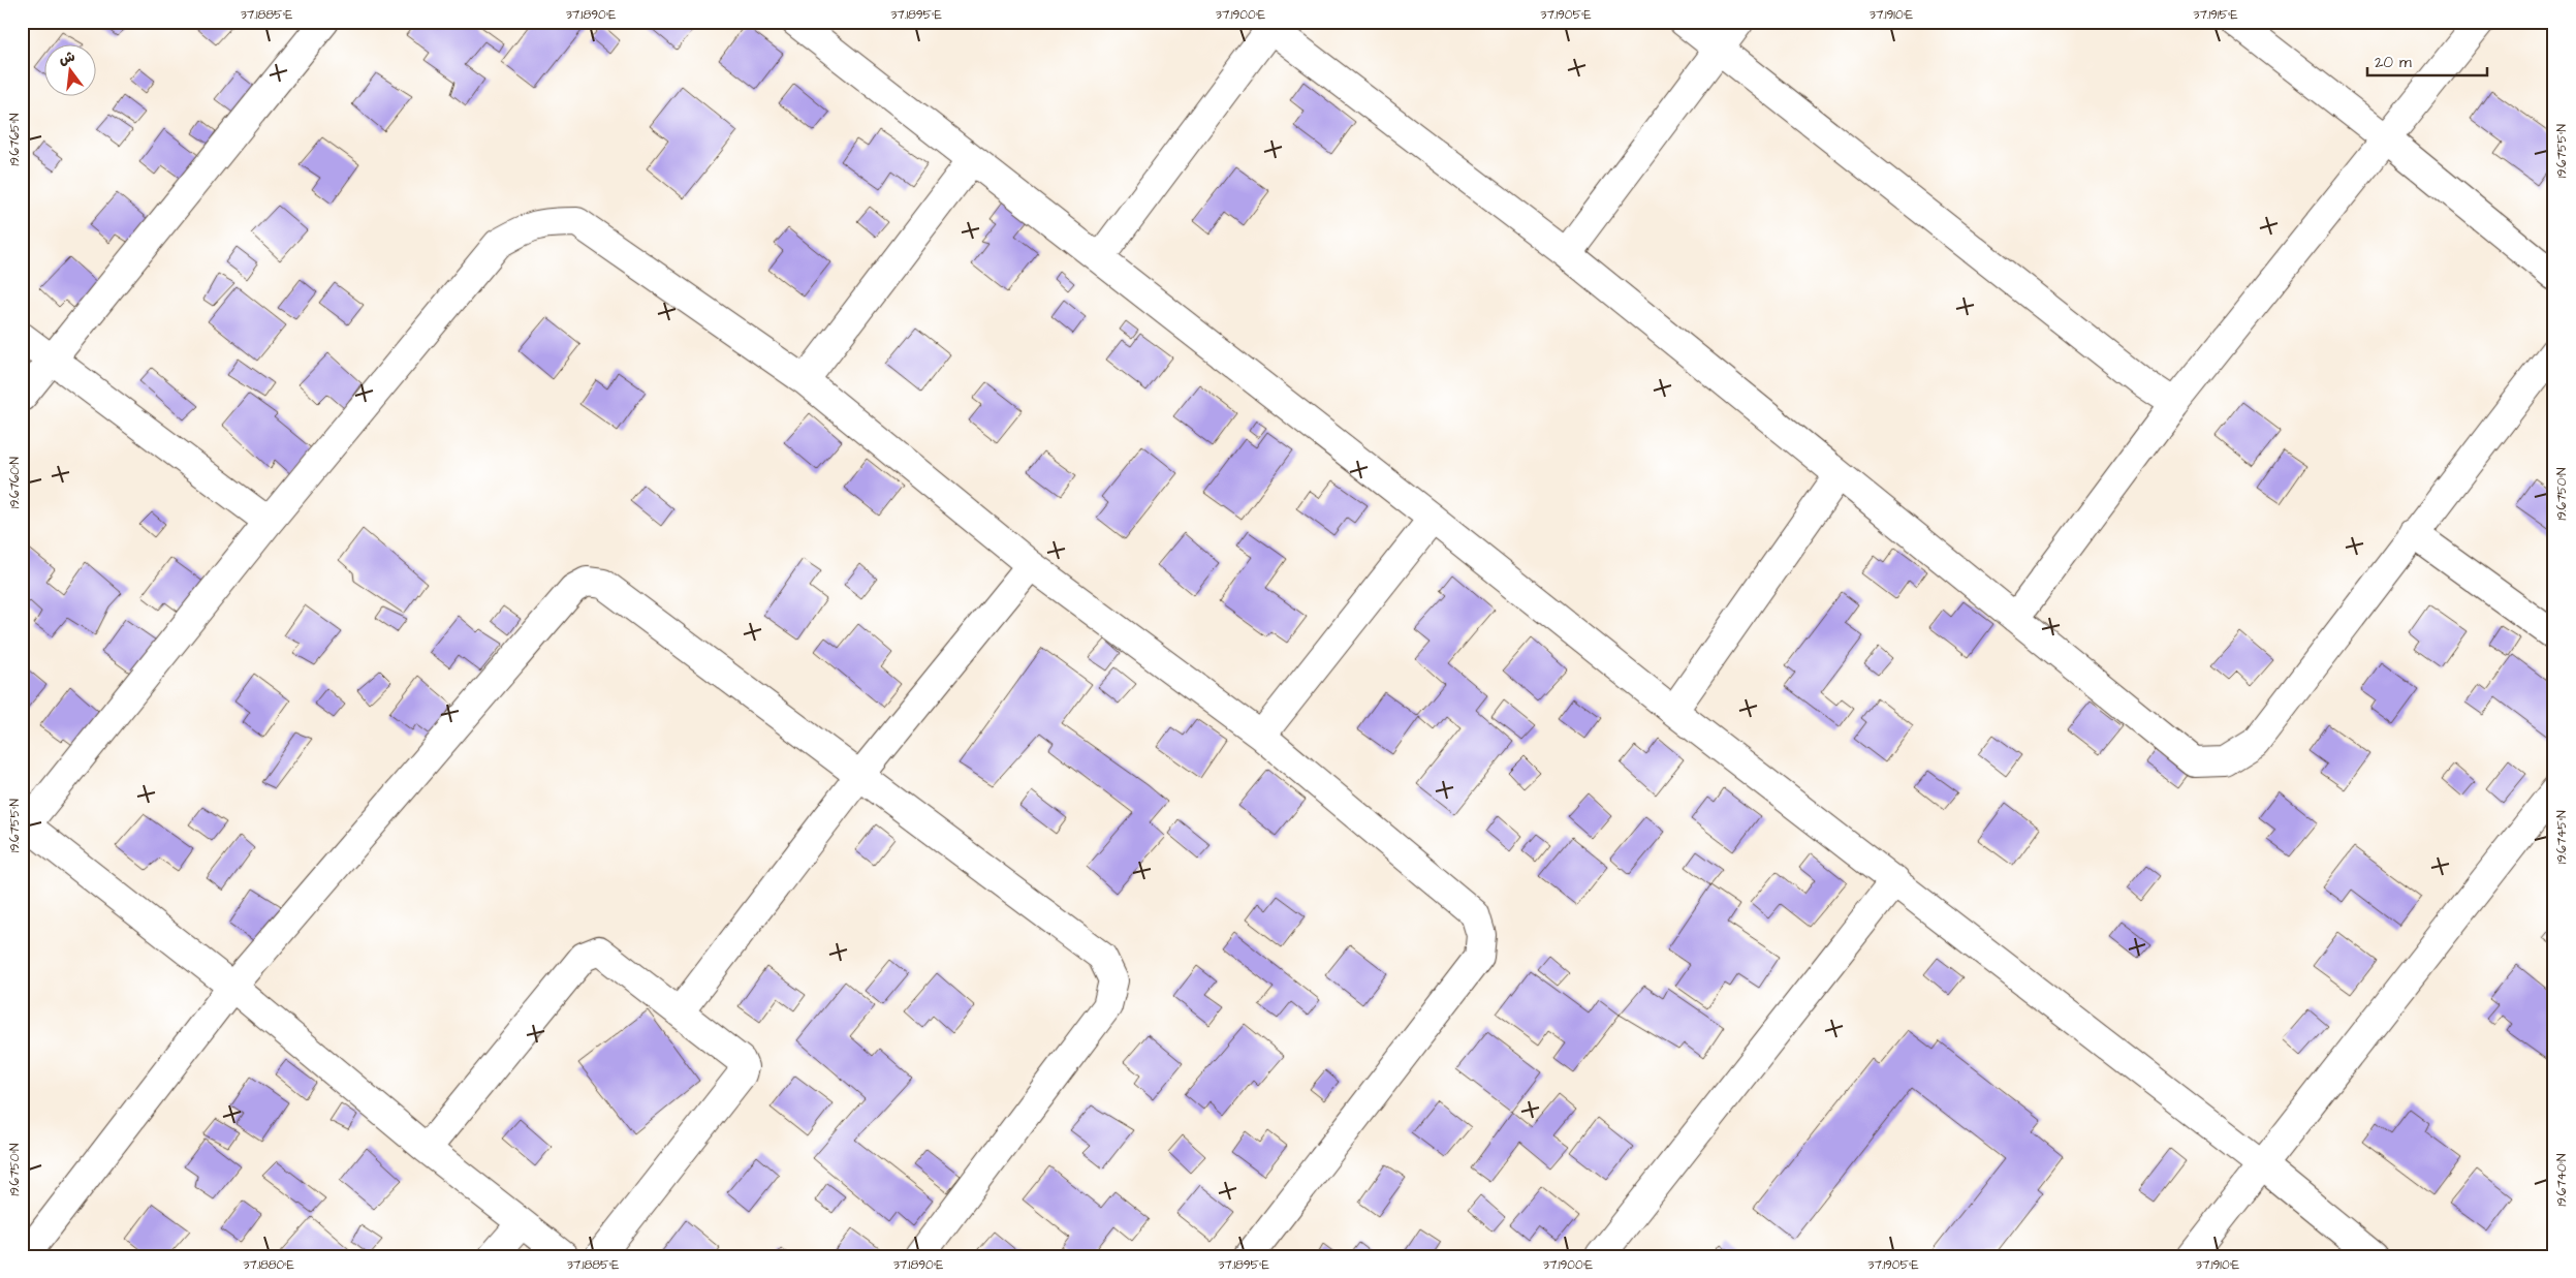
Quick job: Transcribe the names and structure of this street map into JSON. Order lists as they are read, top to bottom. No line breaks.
{"scale_bar":"20 m","north":"top","coordinates":["37.1885°E","37.1890°E","37.1895°E","37.1900°E","37.1905°E","37.1910°E","37.1915°E","19.6765°N","19.6755°N","19.6760°N","19.6750°N","19.6745°N","19.6740°N","37.1880°E"]}
